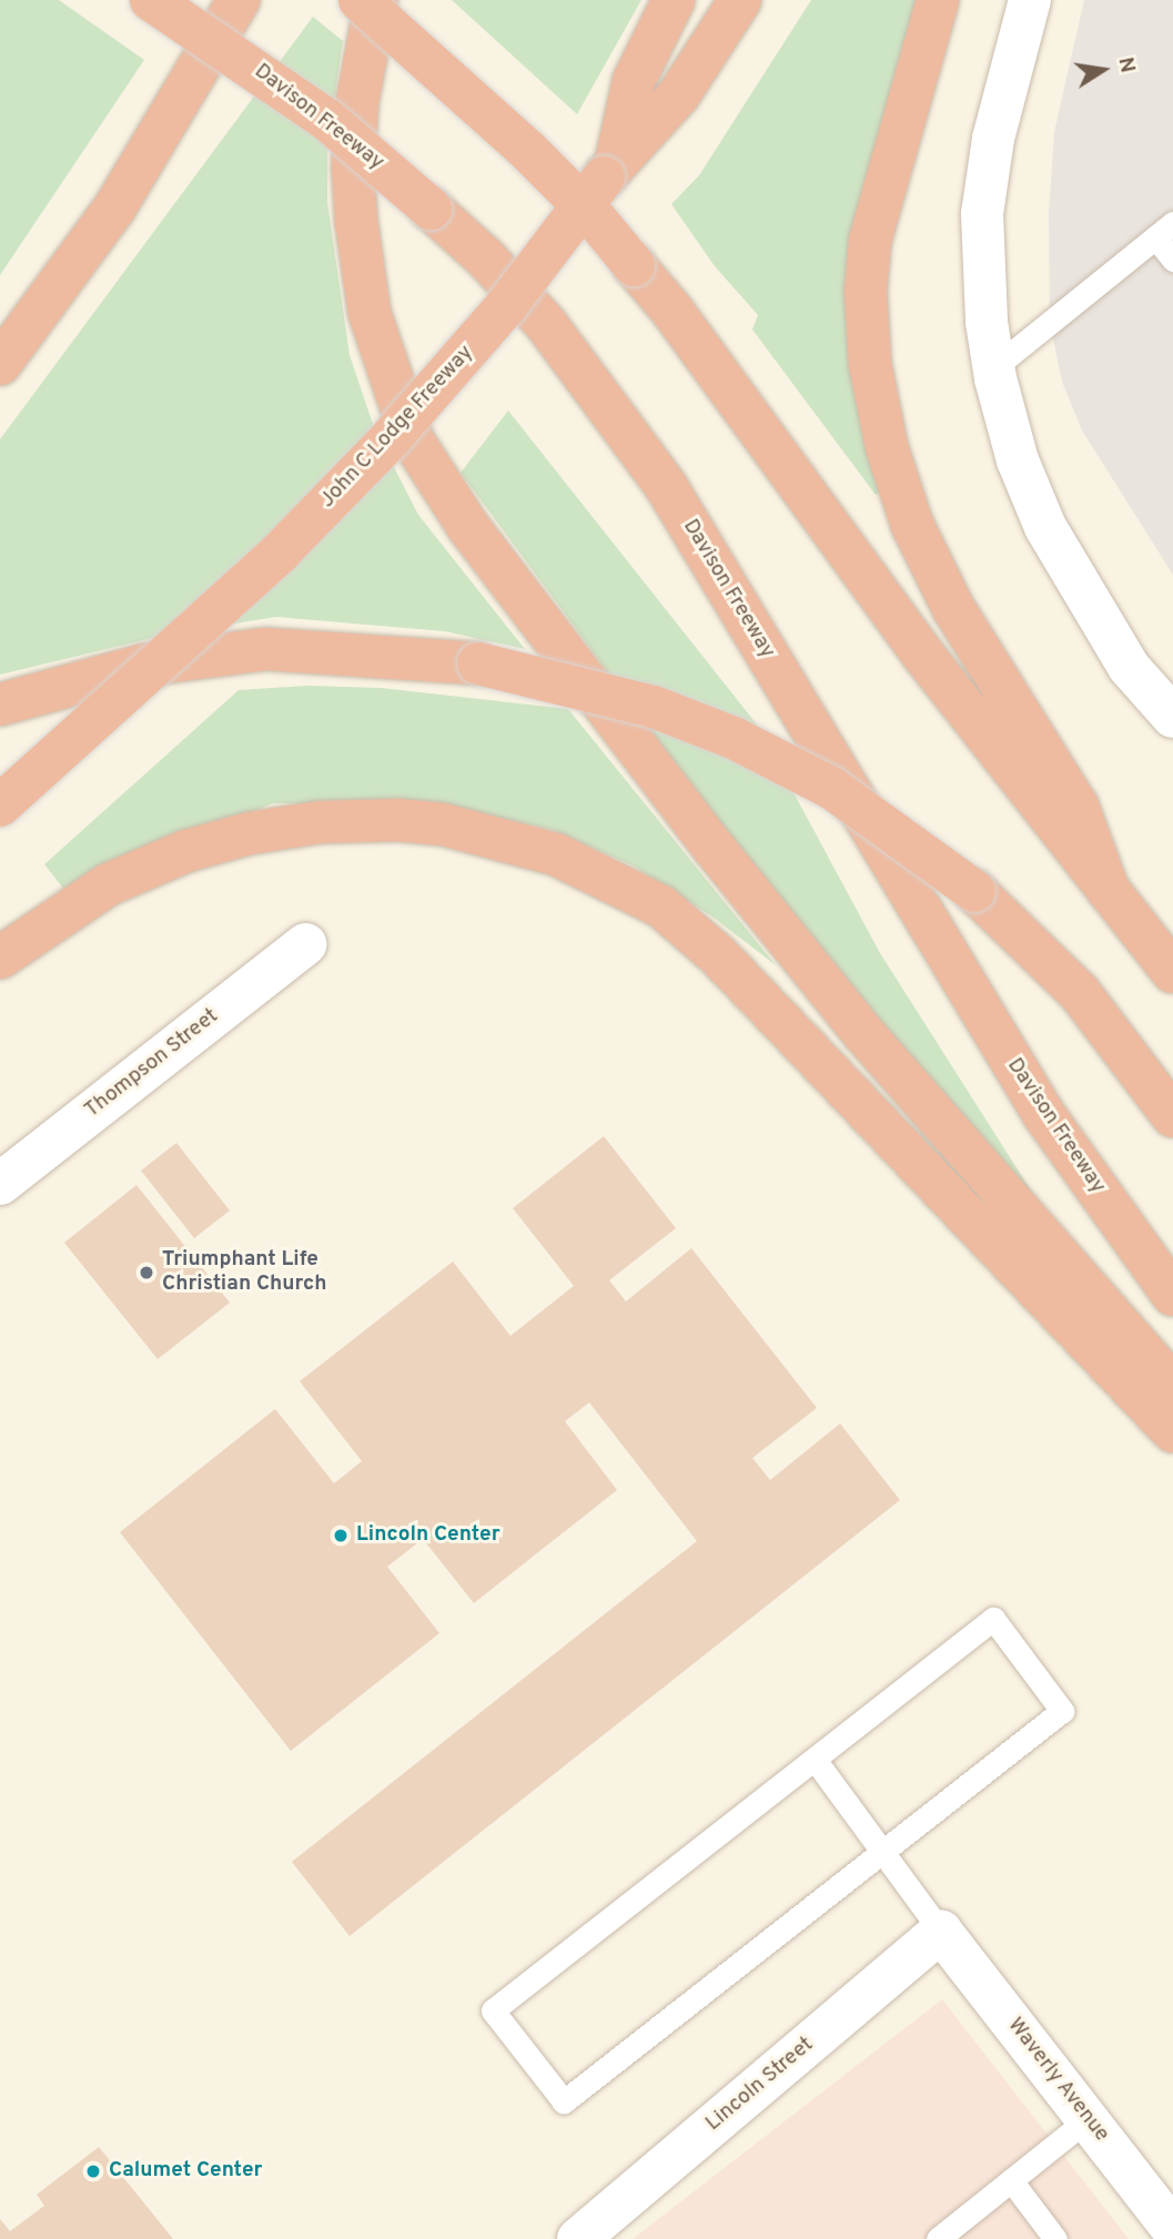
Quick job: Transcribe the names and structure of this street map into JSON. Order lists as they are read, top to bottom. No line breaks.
{"streets":{"highway":["Davison Freeway","John C Lodge Freeway"],"street":["Thompson Street","Waverly Avenue","Lincoln Street"]},"crossings":[["Waverly Avenue","Lincoln Street"]],"places":["Triumphant Life Christian Church","Lincoln Center","Calumet Center"],"north":"right"}
